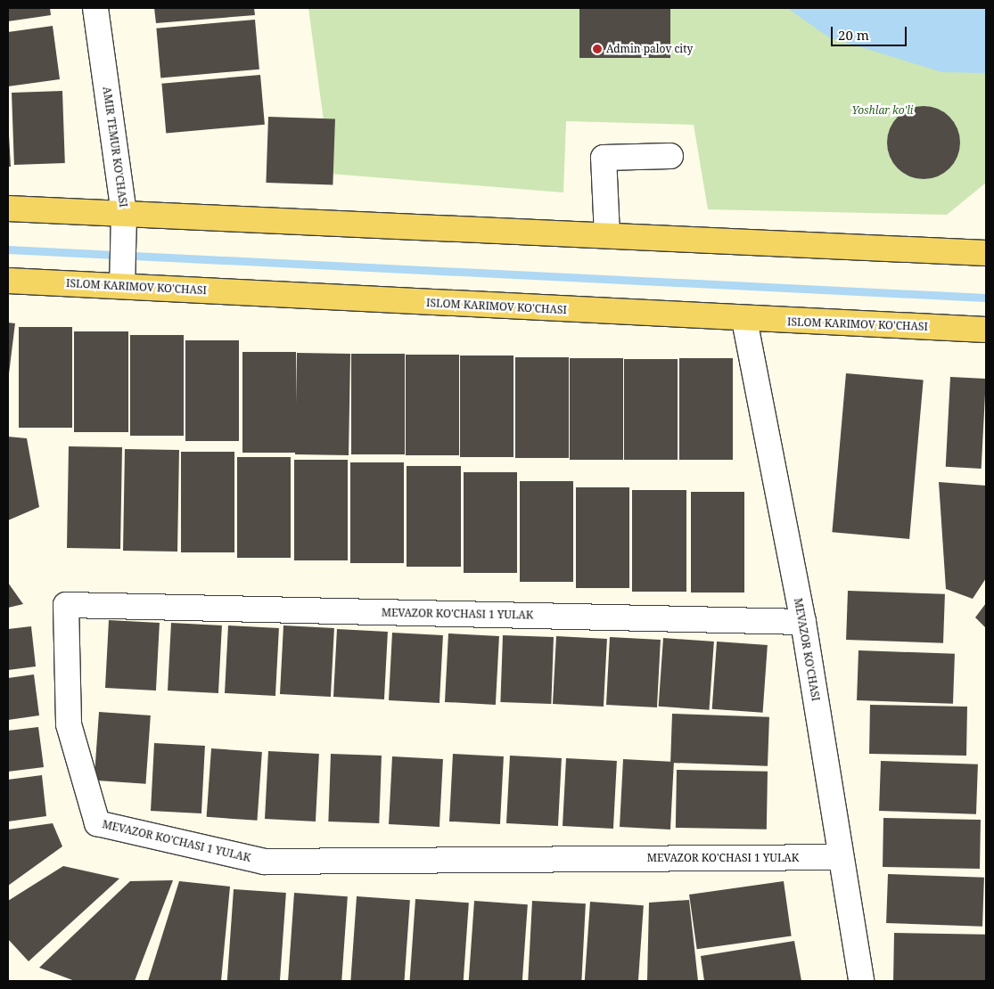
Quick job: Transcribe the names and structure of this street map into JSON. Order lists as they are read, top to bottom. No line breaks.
{"streets":{"main road":["ISLOM KARIMOV KO'CHASI"],"street":["AMIR TEMUR KO'CHASI","MEVAZOR KO'CHASI 1 YULAK","MEVAZOR KO'CHASI"]},"crossings":[["AMIR TEMUR KO'CHASI","ISLOM KARIMOV KO'CHASI"],["ISLOM KARIMOV KO'CHASI","MEVAZOR KO'CHASI"],["MEVAZOR KO'CHASI 1 YULAK","MEVAZOR KO'CHASI"]],"parks":["Yoshlar ko'li"],"places":["Admin palov city"],"scale_bar":"20 m"}
